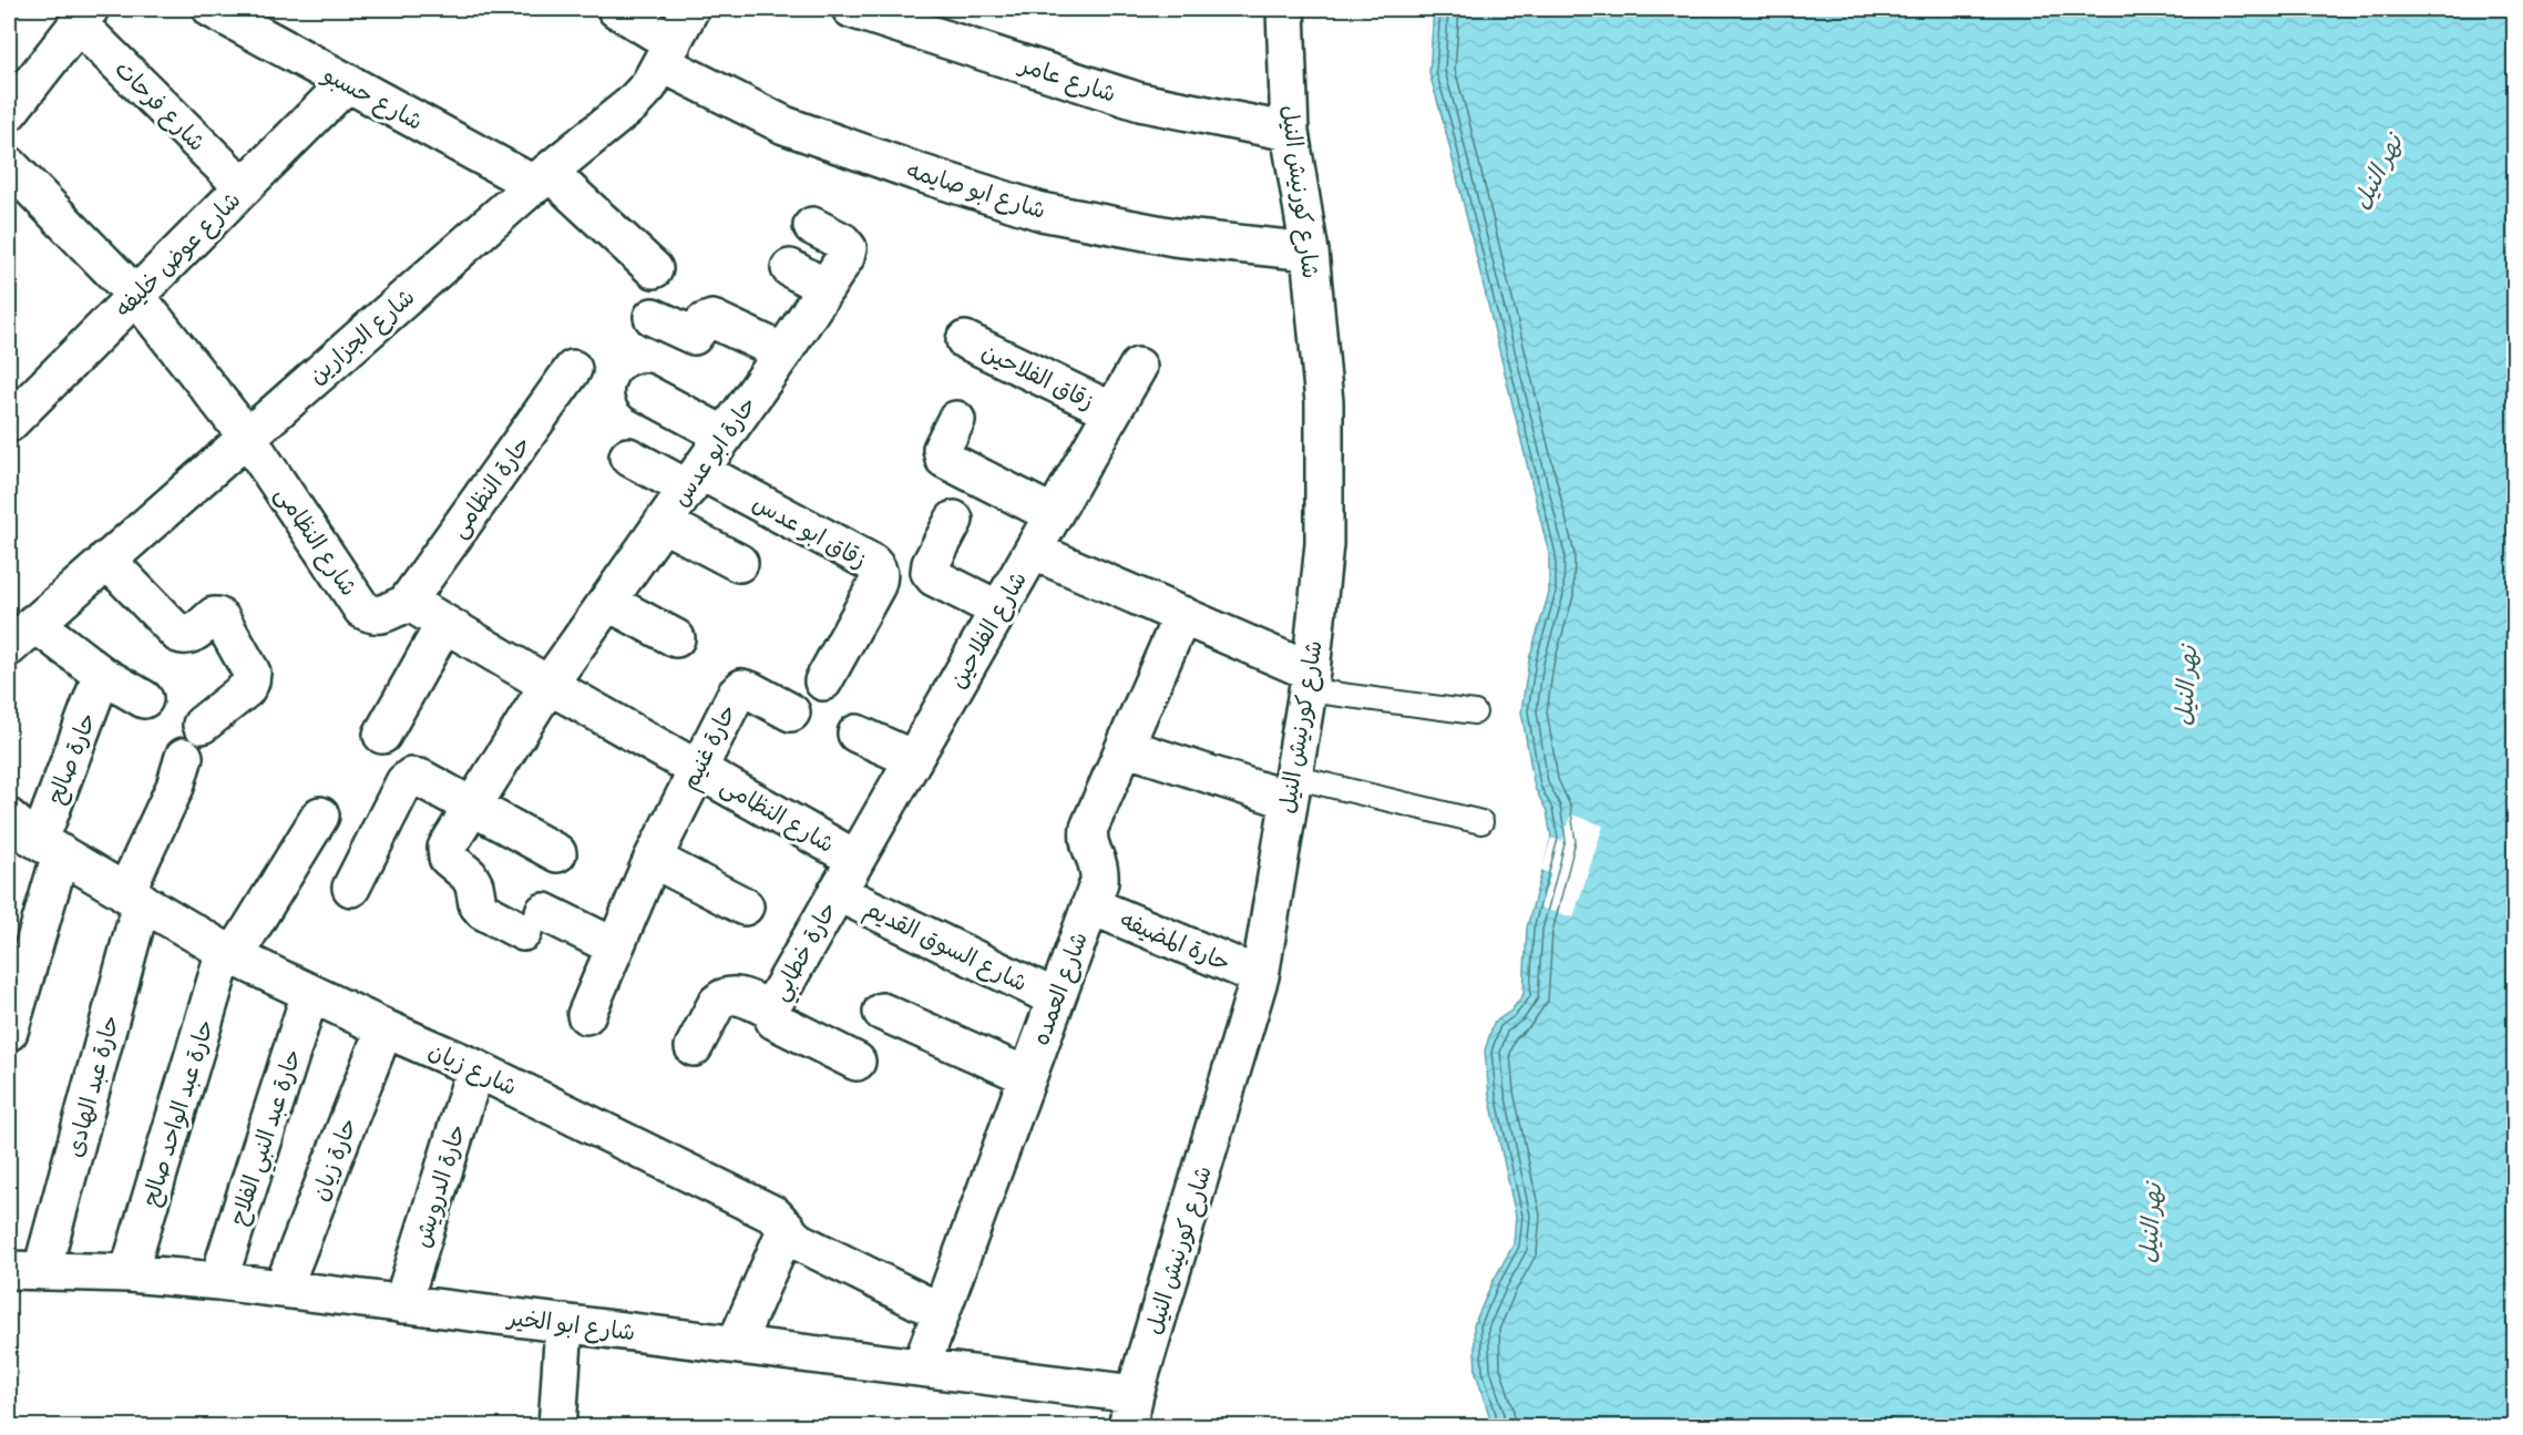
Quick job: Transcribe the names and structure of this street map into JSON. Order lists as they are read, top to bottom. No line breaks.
{"streets":{"street":["شارع عامر","شارع حسبو","شارع فرحات","شارع ابو صايمه","شارع كورنيش النيل","شارع عوض خليفه","شارع الجزارين","زقاق الفلاحين","حارة ابو عدس","حارة النظامى","زقاق ابو عدس","شارع النظامى","شارع الفلاحين","حارة غنيم","حارة صالح","حارة المضيفه","شارع السوق القديم","حارة خطابي","شارع العمده","شارع زيان","حارة عبد الهادى","حارة عبد الواحد صالح","حارة عبد النبي الفلاح","حارة زيان","حارة الدرويش","شارع ابو الخير"]},"crossings":[["شارع عامر","شارع كورنيش النيل"],["شارع حسبو","شارع عوض خليفه"],["شارع حسبو","شارع الجزارين"],["شارع فرحات","شارع عوض خليفه"],["شارع ابو صايمه","شارع كورنيش النيل"],["شارع ابو صايمه","شارع الجزارين"],["شارع كورنيش النيل","حارة المضيفه"],["شارع كورنيش النيل","شارع ابو الخير"],["شارع عوض خليفه","شارع النظامى"],["شارع الجزارين","شارع النظامى"],["زقاق الفلاحين","شارع الفلاحين"],["حارة ابو عدس","زقاق ابو عدس"],["حارة ابو عدس","شارع النظامى"],["حارة ابو عدس","حارة غنيم"],["حارة النظامى","شارع النظامى"],["شارع النظامى","شارع الفلاحين"],["شارع النظامى","حارة غنيم"],["شارع الفلاحين","شارع السوق القديم"],["شارع الفلاحين","حارة خطابي"],["حارة صالح","شارع زيان"],["حارة المضيفه","شارع العمده"],["شارع السوق القديم","حارة خطابي"],["شارع السوق القديم","شارع العمده"],["شارع العمده","شارع زيان"],["شارع العمده","شارع ابو الخير"],["شارع زيان","حارة عبد الهادى"],["شارع زيان","حارة عبد الواحد صالح"],["شارع زيان","حارة عبد النبي الفلاح"],["شارع زيان","حارة زيان"],["شارع زيان","حارة الدرويش"],["حارة عبد الهادى","شارع ابو الخير"],["حارة عبد الواحد صالح","شارع ابو الخير"],["حارة عبد النبي الفلاح","شارع ابو الخير"],["حارة زيان","شارع ابو الخير"],["حارة الدرويش","شارع ابو الخير"]],"water":["نهر النيل"]}
